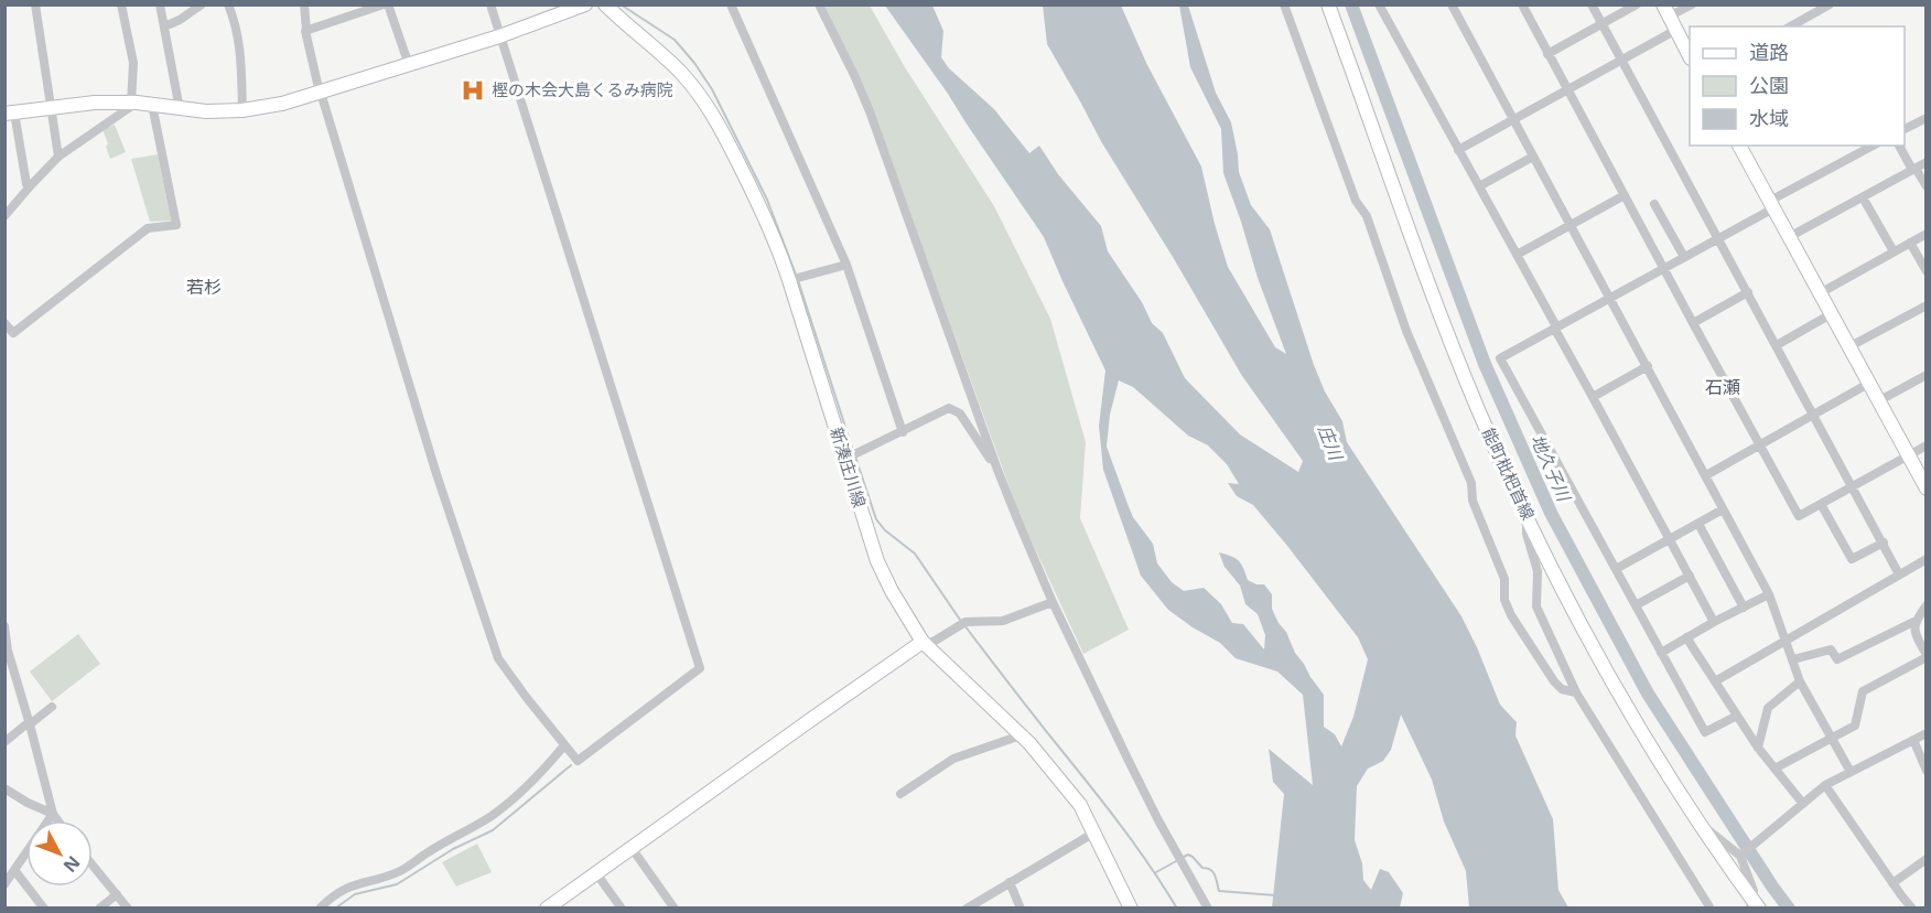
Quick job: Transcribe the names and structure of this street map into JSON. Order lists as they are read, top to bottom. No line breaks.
{"streets":{"main road":["新湊庄川線","能町枇杷首線"]},"districts":["若杉","石瀬"],"water":["庄川","地久子川"],"places":{"hospital":["樫の木会大島くるみ病院"]},"legend":["道路","公園","水域"],"north":"bottom right"}
